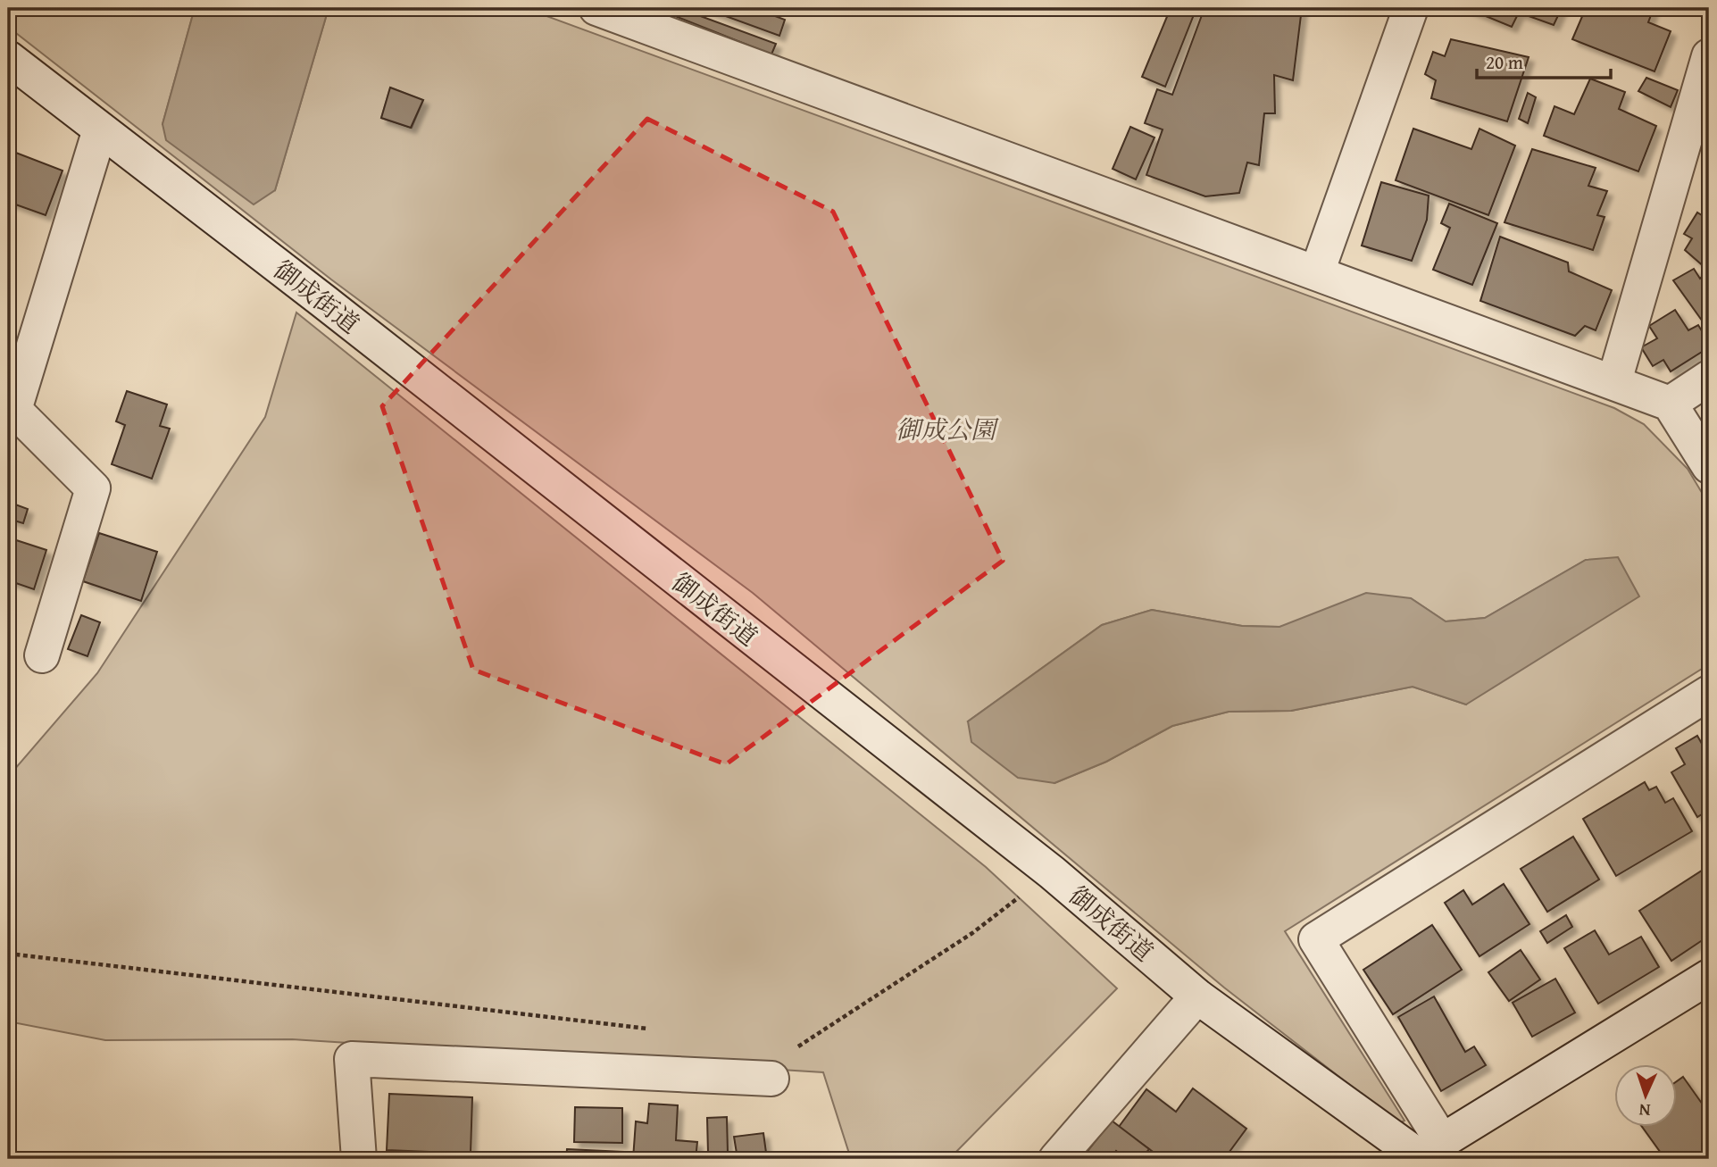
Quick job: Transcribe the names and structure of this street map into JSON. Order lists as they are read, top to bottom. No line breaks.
{"streets":{"street":["御成街道"]},"parks":["御成公園"],"scale_bar":"20 m","north":"bottom"}
